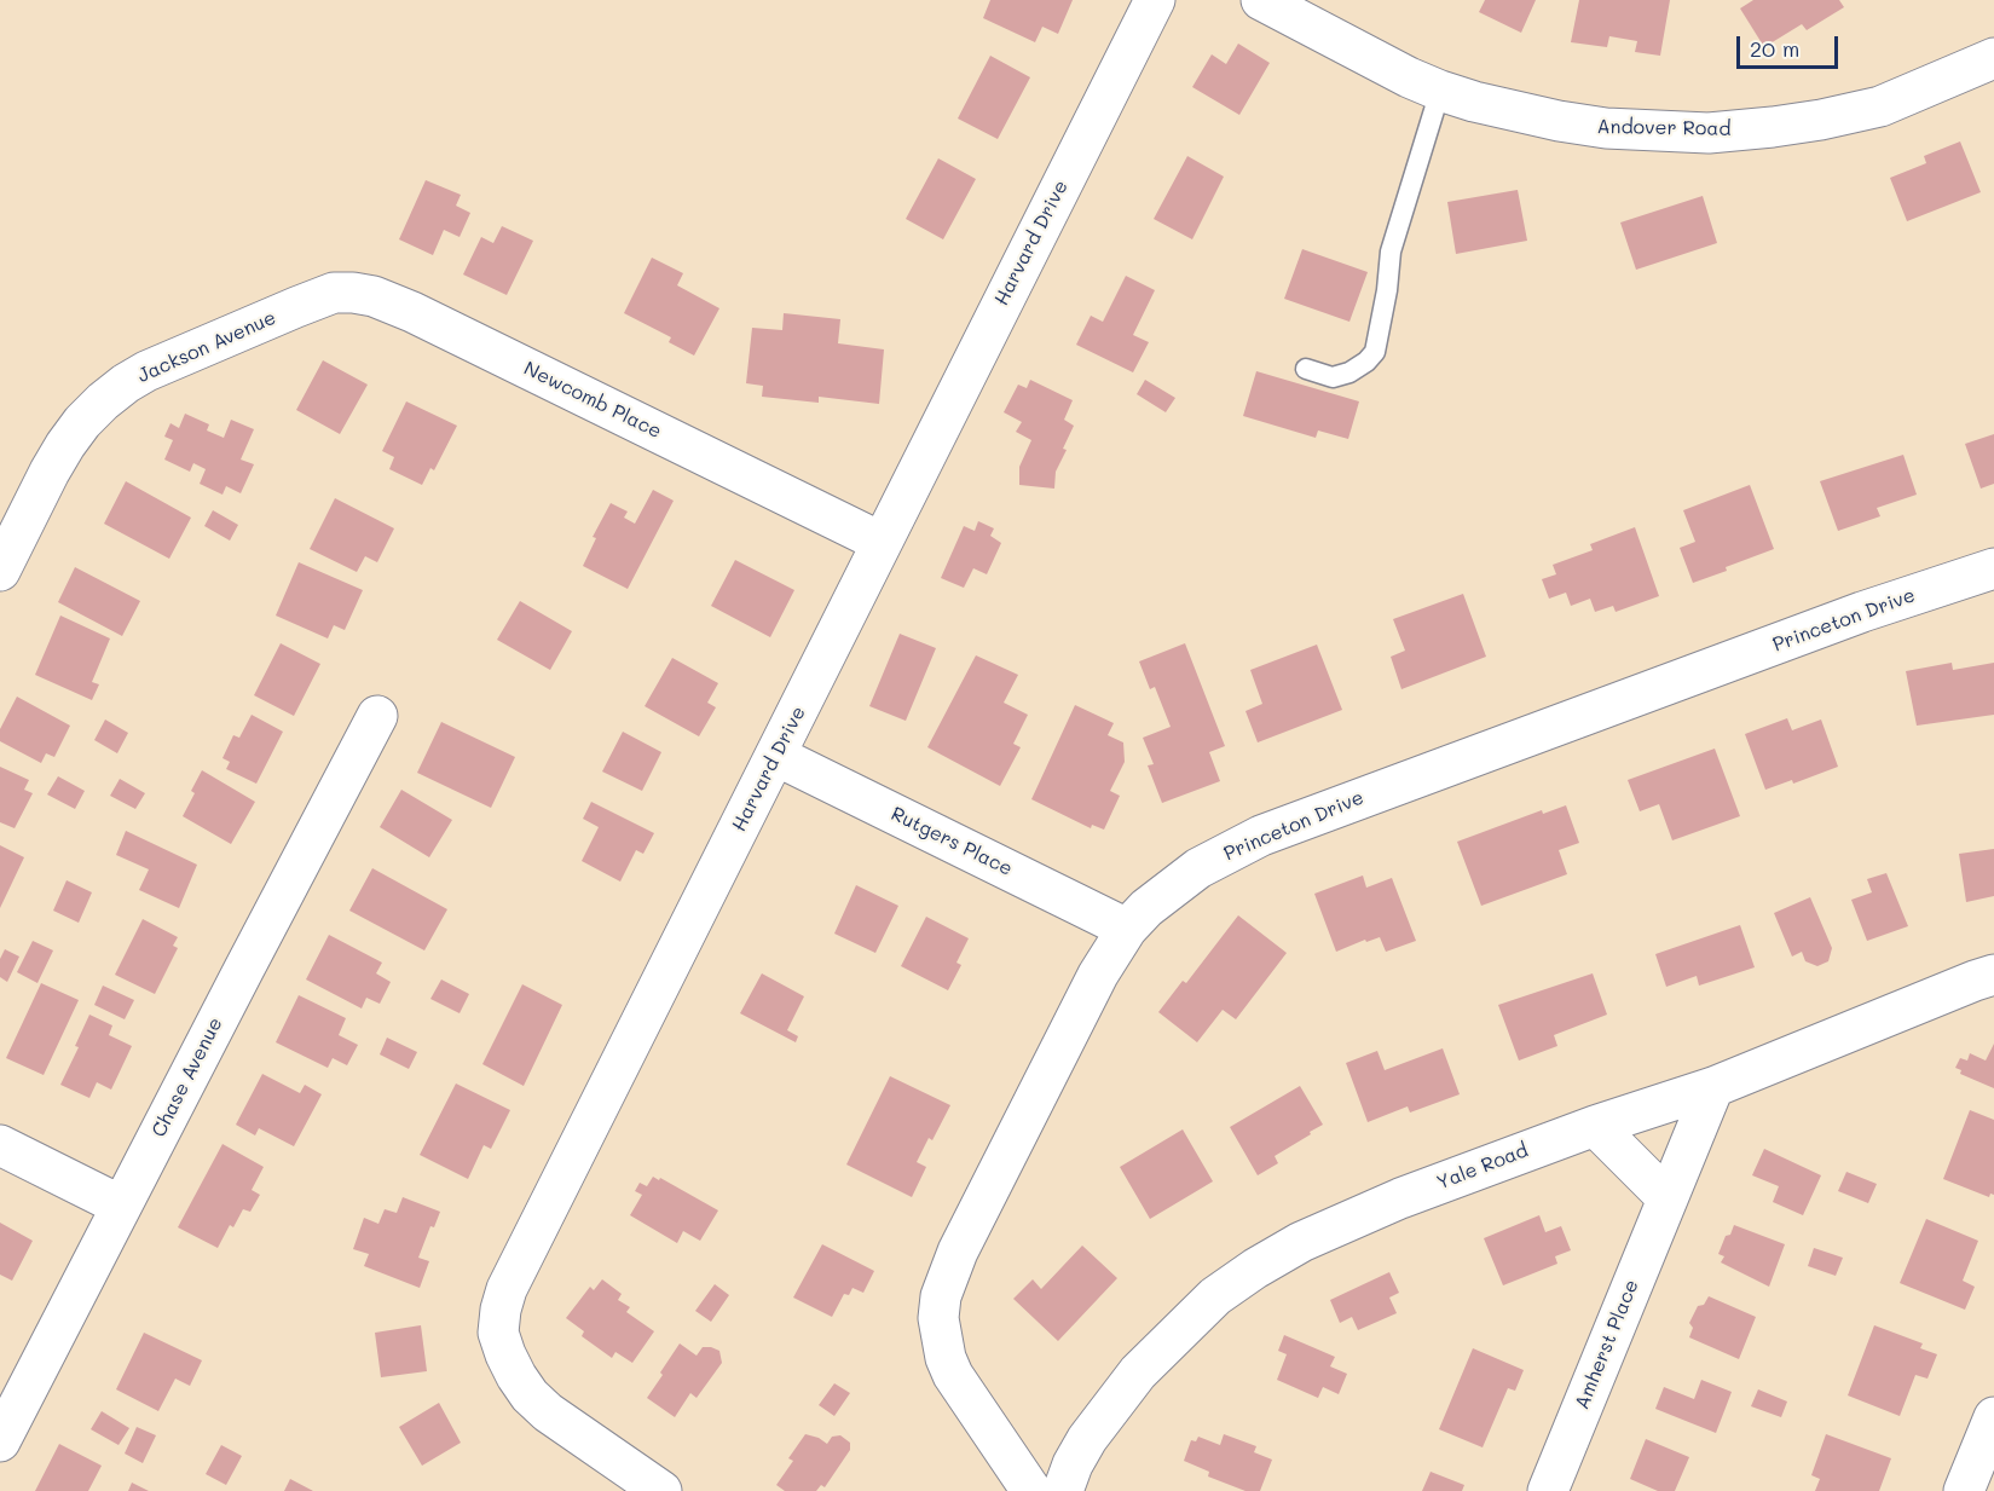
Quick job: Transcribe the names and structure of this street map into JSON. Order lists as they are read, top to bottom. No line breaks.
{"streets":{"street":["Andover Road","Harvard Drive","Jackson Avenue","Newcomb Place","Princeton Drive","Rutgers Place","Chase Avenue","Yale Road","Amherst Place"]},"crossings":[["Harvard Drive","Newcomb Place"],["Harvard Drive","Rutgers Place"],["Jackson Avenue","Newcomb Place"],["Princeton Drive","Rutgers Place"],["Yale Road","Amherst Place"]],"scale_bar":"20 m"}
